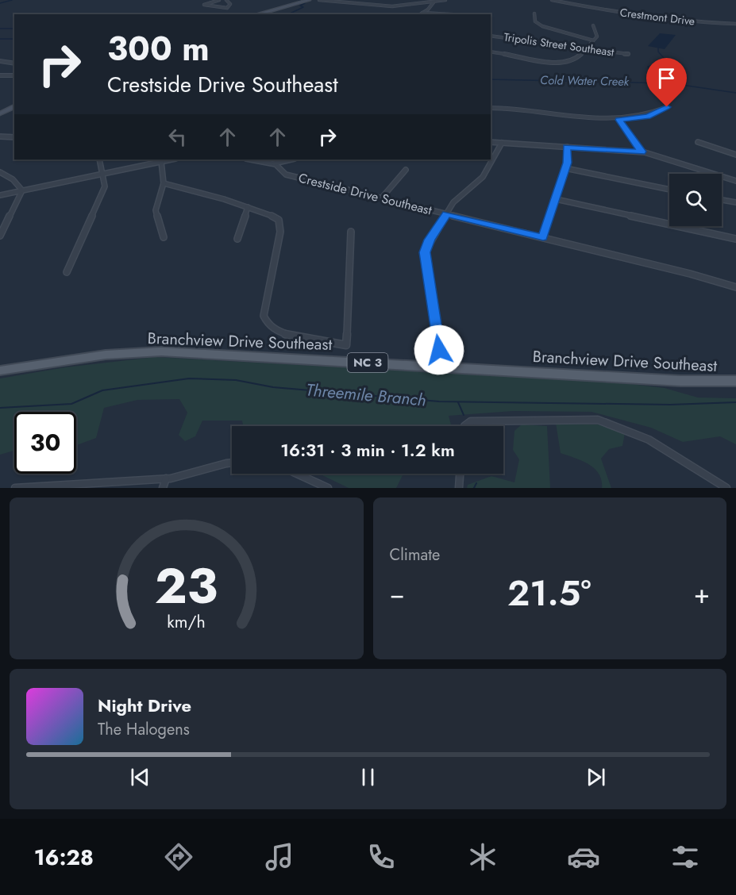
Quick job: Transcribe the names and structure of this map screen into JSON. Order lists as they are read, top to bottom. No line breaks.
{"streets":{"main road":["Branchview Drive Southeast","NC 3"],"street":["Crestmont Drive","Tripolis Street Southeast","Crestside Drive Southeast"]},"water":["Cold Water Creek","Threemile Branch"],"page":{"turn":["300 m","Crestside Drive Southeast"],"limit":"30","trip":"16:31 · 3 min · 1.2 km","tile":"Climate","heat":["−","21.5°","+"],"song":["Night Drive","The Halogens"],"tabs":"16:28","gauge":["23","km/h"]}}
